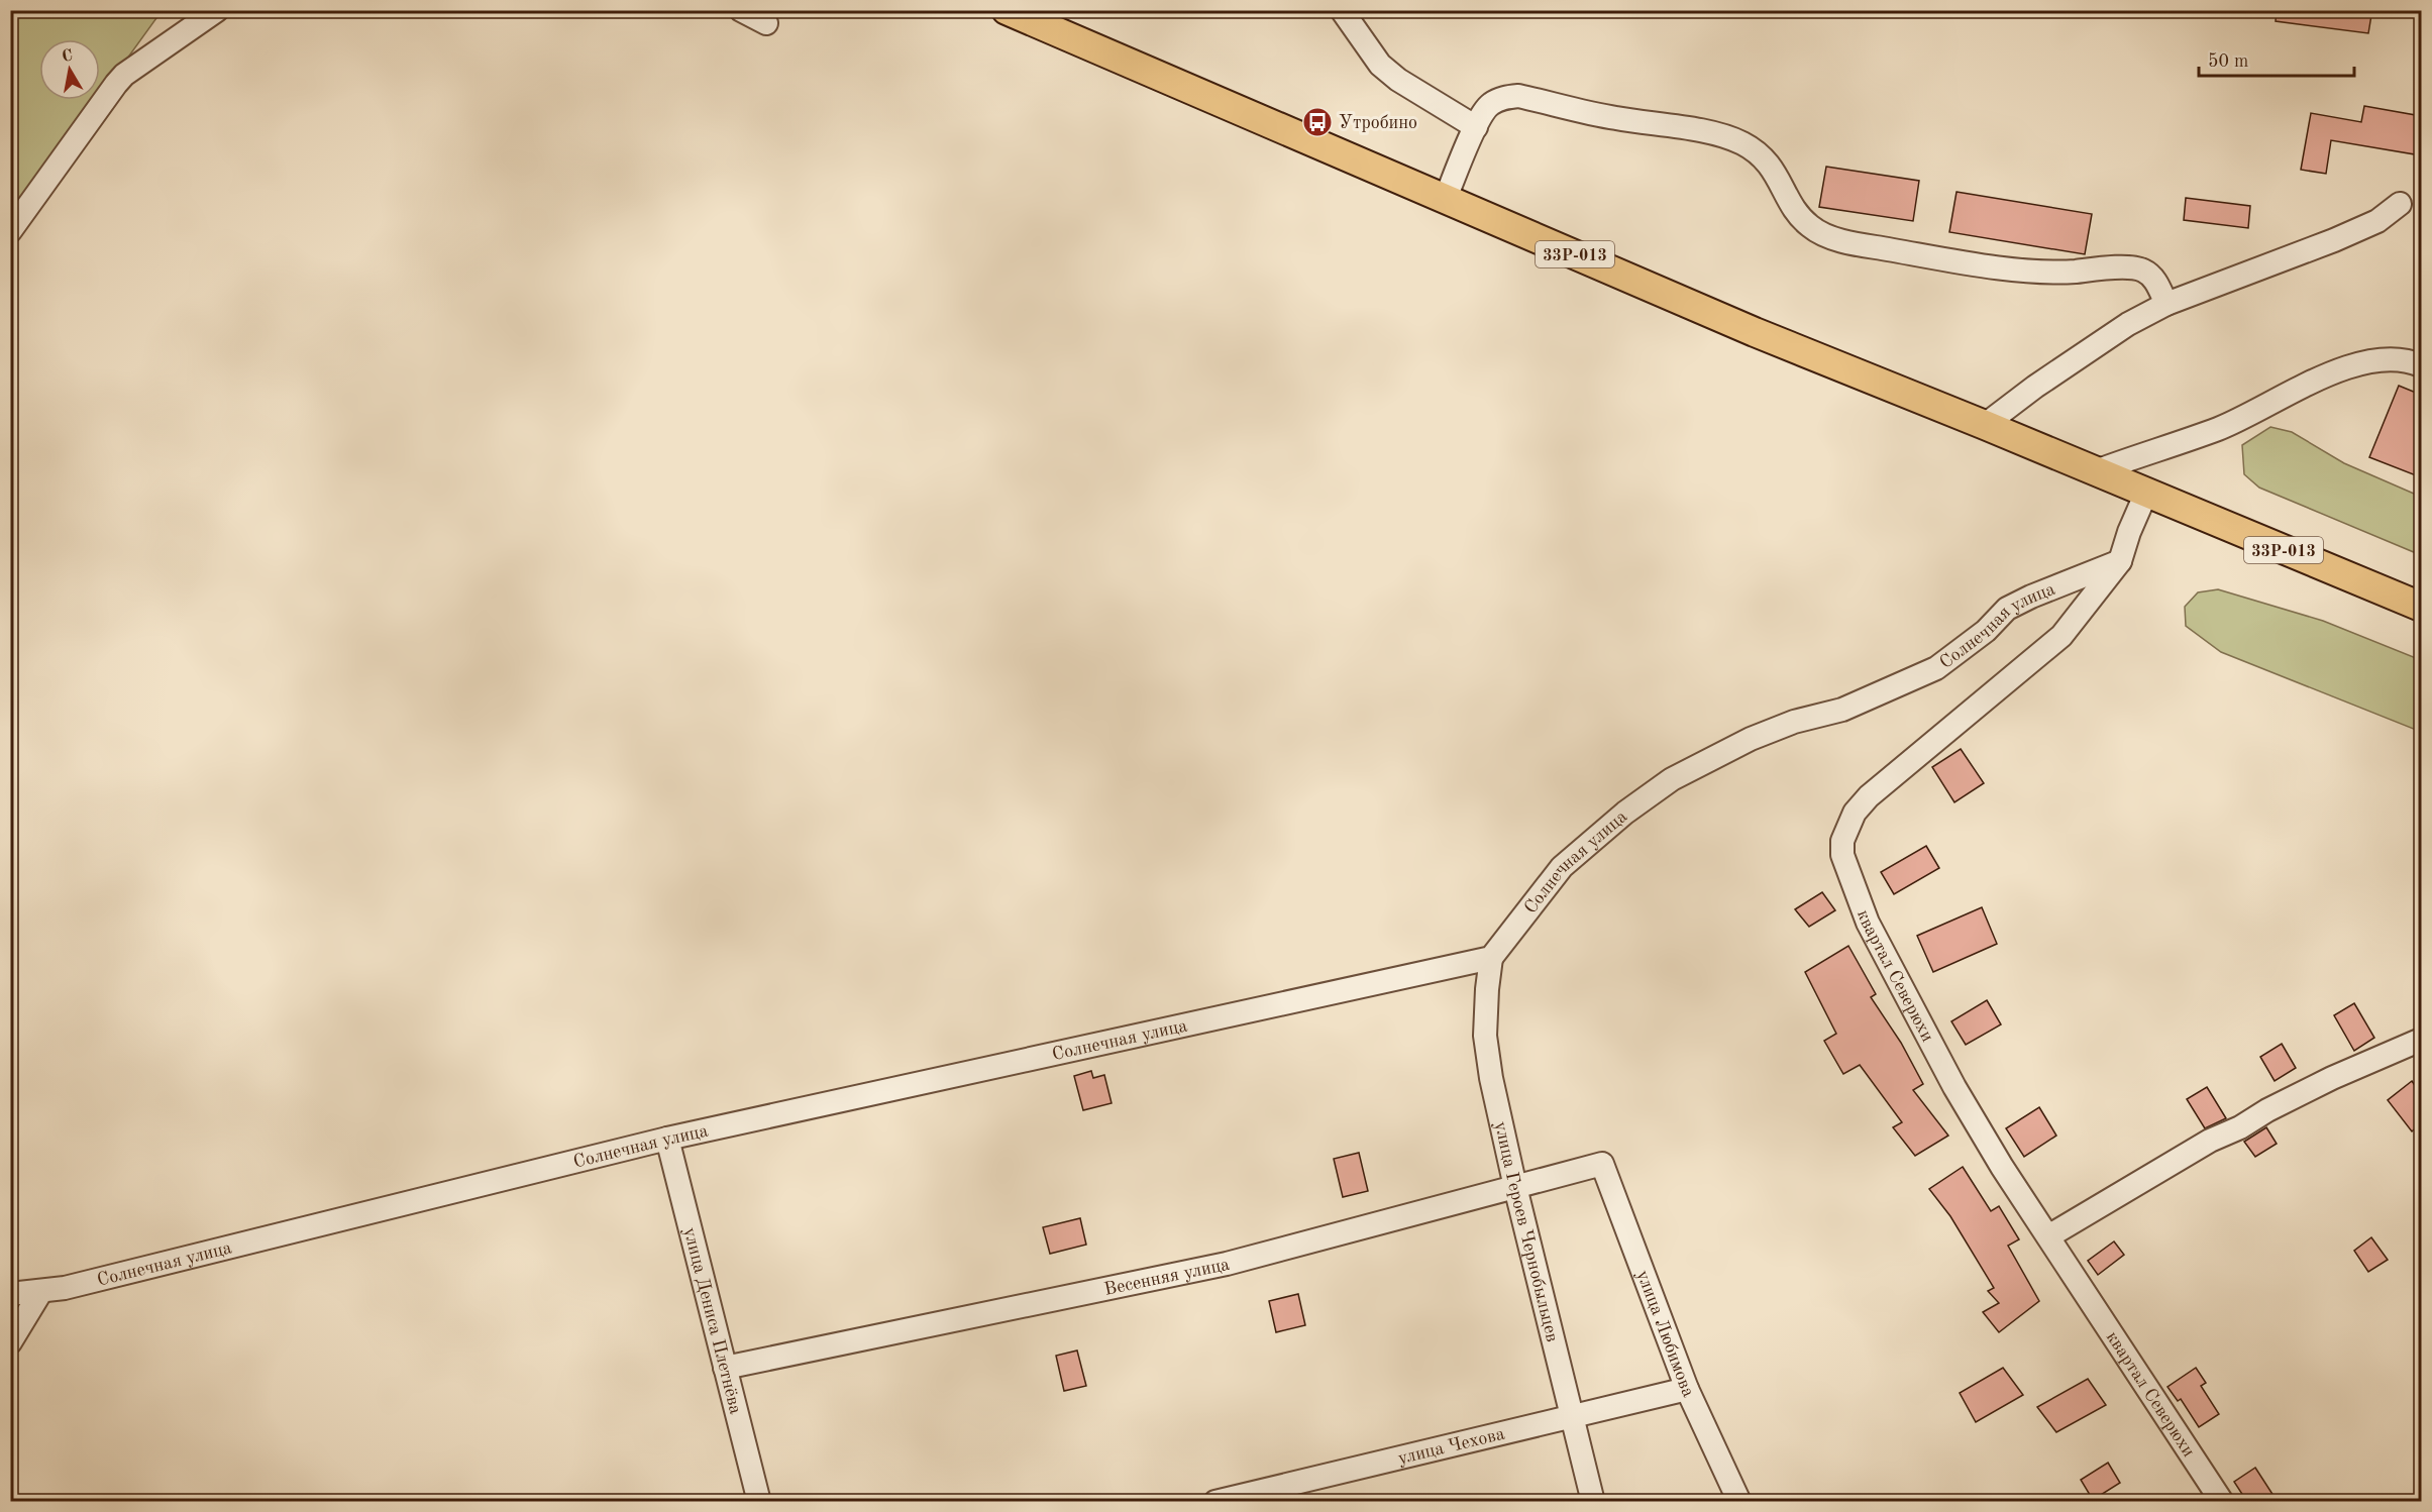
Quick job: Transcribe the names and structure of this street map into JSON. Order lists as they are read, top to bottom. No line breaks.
{"streets":{"main road":["33Р-013"],"street":["Солнечная улица","квартал Северюхи","улица Героев Чернобыльцев","Весенняя улица","улица Дениса Плетнёва","улица Любимова","улица Чехова"]},"crossings":[["33Р-013","квартал Северюхи"],["Солнечная улица","квартал Северюхи"],["Солнечная улица","улица Героев Чернобыльцев"],["Солнечная улица","улица Дениса Плетнёва"],["улица Героев Чернобыльцев","Весенняя улица"],["улица Героев Чернобыльцев","улица Чехова"],["Весенняя улица","улица Дениса Плетнёва"],["Весенняя улица","улица Любимова"],["улица Любимова","улица Чехова"]],"places":{"bus stop":["Утробино"]},"scale_bar":"50 m","north":"top"}
